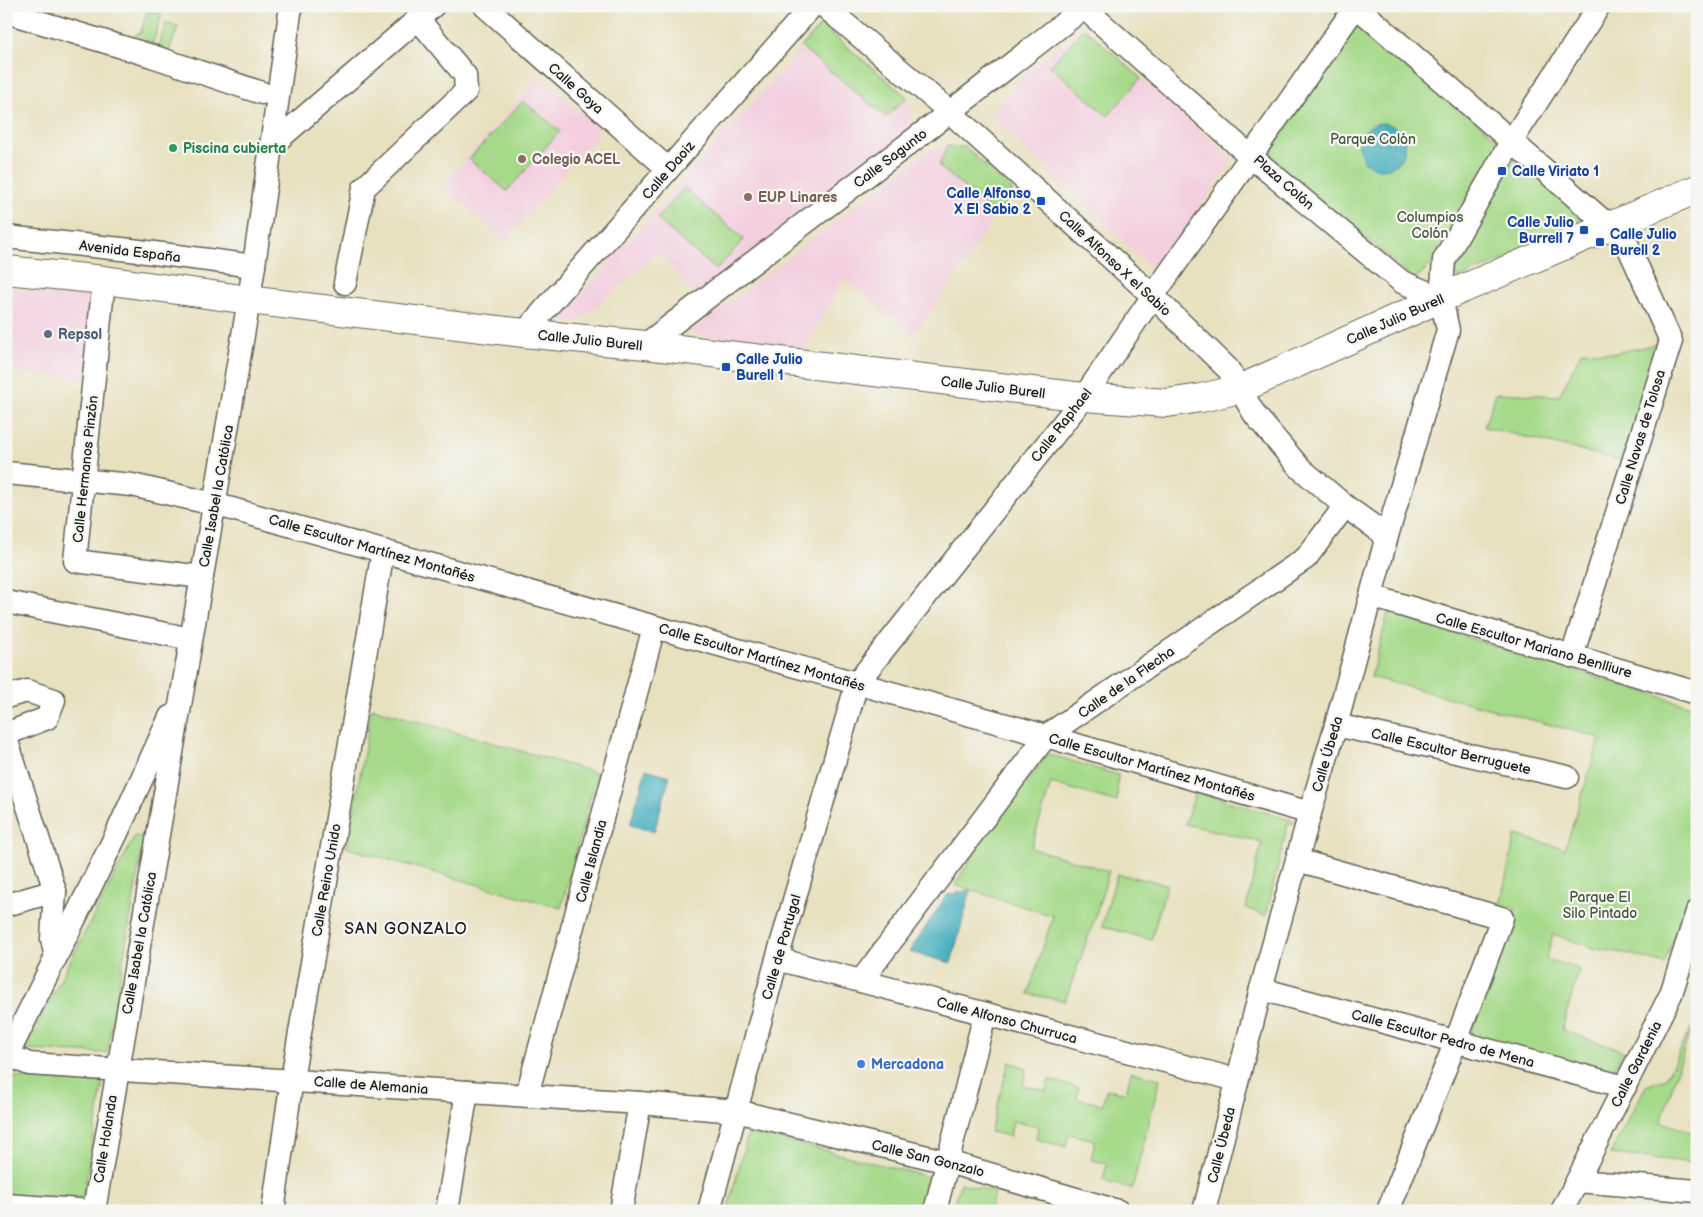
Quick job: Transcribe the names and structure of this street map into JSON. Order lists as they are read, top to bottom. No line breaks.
{"streets":{"main road":["Calle Julio Burell"],"street":["Calle Goya","Calle Sagunto","Calle Daoiz","Plaza Colón","Avenida España","Calle Alfonso X el Sabio","Calle Raphael","Calle Navas de Tolosa","Calle Hermanos Pinzón","Calle Isabel la Católica","Calle Escultor Martínez Montañés","Calle Escultor Mariano Benlliure","Calle de la Flecha","Calle Escultor Berruguete","Calle Úbeda","Calle Islandia","Calle Reino Unido","Calle de Portugal","Calle Alfonso Churruca","Calle Escultor Pedro de Mena","Calle Gardenia","Calle de Alemania","Calle Holanda","Calle San Gonzalo"]},"crossings":[["Calle Goya","Calle Daoiz"],["Calle Sagunto","Calle Alfonso X el Sabio"],["Calle Sagunto","Calle Julio Burell"],["Calle Daoiz","Calle Julio Burell"],["Plaza Colón","Calle Julio Burell"],["Plaza Colón","Calle Raphael"],["Plaza Colón","Calle Navas de Tolosa"],["Plaza Colón","Calle Úbeda"],["Avenida España","Calle Isabel la Católica"],["Calle Alfonso X el Sabio","Calle Julio Burell"],["Calle Alfonso X el Sabio","Calle Raphael"],["Calle Alfonso X el Sabio","Calle de la Flecha"],["Calle Alfonso X el Sabio","Calle Úbeda"],["Calle Julio Burell","Calle Raphael"],["Calle Julio Burell","Calle Navas de Tolosa"],["Calle Julio Burell","Calle Isabel la Católica"],["Calle Julio Burell","Calle Úbeda"],["Calle Raphael","Calle Escultor Martínez Montañés"],["Calle Raphael","Calle de Portugal"],["Calle Navas de Tolosa","Calle Escultor Mariano Benlliure"],["Calle Hermanos Pinzón","Calle Isabel la Católica"],["Calle Hermanos Pinzón","Calle Escultor Martínez Montañés"],["Calle Isabel la Católica","Calle Escultor Martínez Montañés"],["Calle Isabel la Católica","Calle de Alemania"],["Calle Isabel la Católica","Calle Holanda"],["Calle Escultor Martínez Montañés","Calle de la Flecha"],["Calle Escultor Martínez Montañés","Calle Úbeda"],["Calle Escultor Martínez Montañés","Calle Islandia"],["Calle Escultor Martínez Montañés","Calle Reino Unido"],["Calle Escultor Martínez Montañés","Calle de Portugal"],["Calle Escultor Mariano Benlliure","Calle Úbeda"],["Calle de la Flecha","Calle Alfonso Churruca"],["Calle Escultor Berruguete","Calle Úbeda"],["Calle Úbeda","Calle Alfonso Churruca"],["Calle Úbeda","Calle Escultor Pedro de Mena"],["Calle Islandia","Calle de Alemania"],["Calle Reino Unido","Calle de Alemania"],["Calle de Portugal","Calle Alfonso Churruca"],["Calle de Portugal","Calle de Alemania"],["Calle de Portugal","Calle San Gonzalo"],["Calle Escultor Pedro de Mena","Calle Gardenia"],["Calle de Alemania","Calle Holanda"],["Calle de Alemania","Calle San Gonzalo"]],"districts":["SAN GONZALO"],"parks":["Parque Colón","Columpios Colón","Parque El Silo Pintado"],"places":{"other":["Piscina cubierta","Colegio ACEL","EUP Linares","Repsol","Mercadona"],"transit":["Calle Viriato 1","Calle Alfonso X El Sabio 2","Calle Julio Burrell 7","Calle Julio Burell 2","Calle Julio Burell 1"]}}
